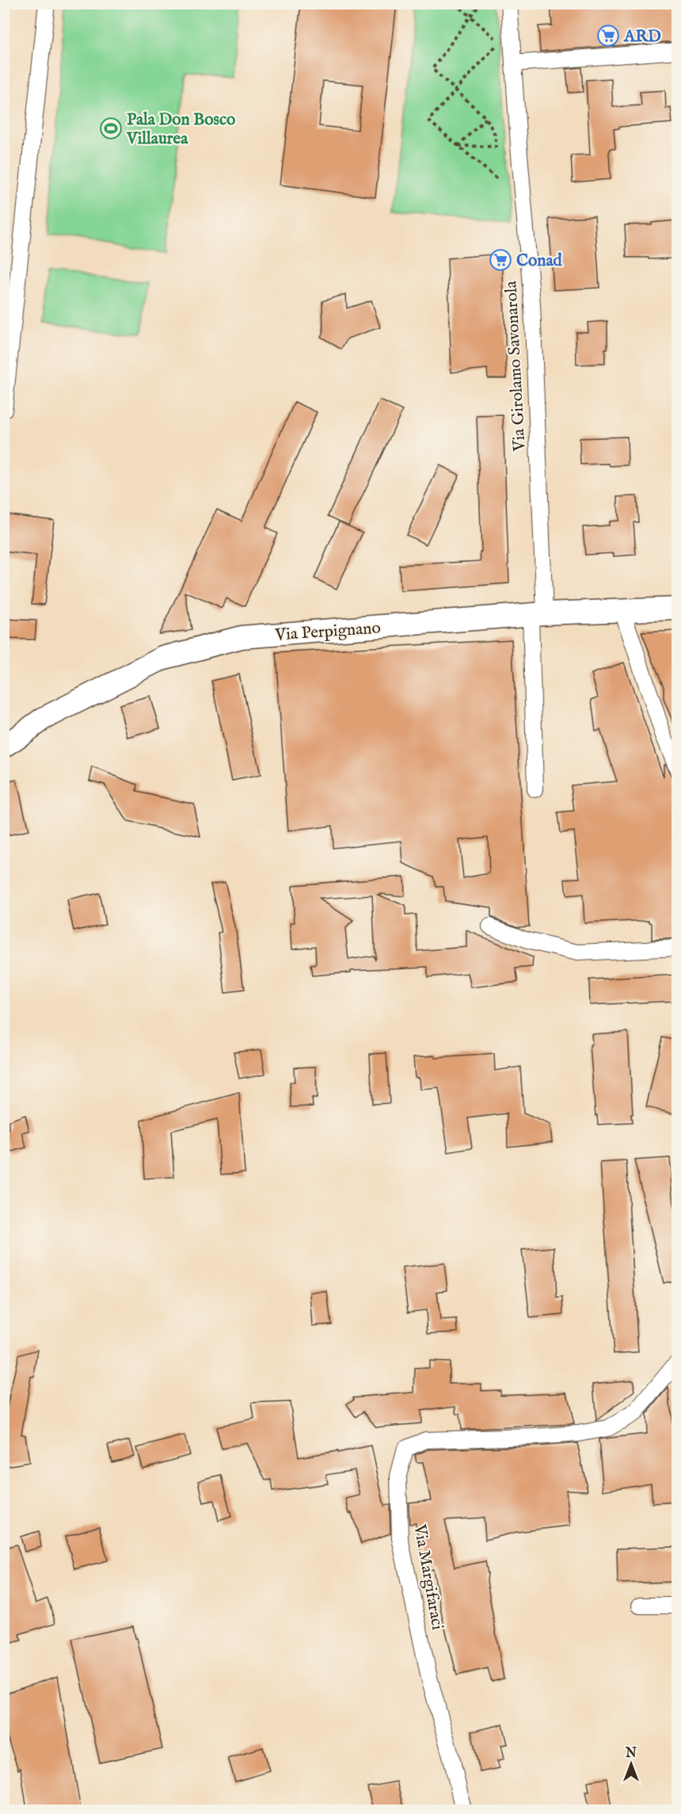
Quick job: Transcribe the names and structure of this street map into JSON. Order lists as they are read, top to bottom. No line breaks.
{"streets":{"street":["Via Girolamo Savonarola","Via Perpignano","Via Margifaraci"]},"crossings":[["Via Girolamo Savonarola","Via Perpignano"]],"places":{"supermarket":["ARD","Conad"],"sports":["Pala Don Bosco Villaurea"]},"north":"top"}
